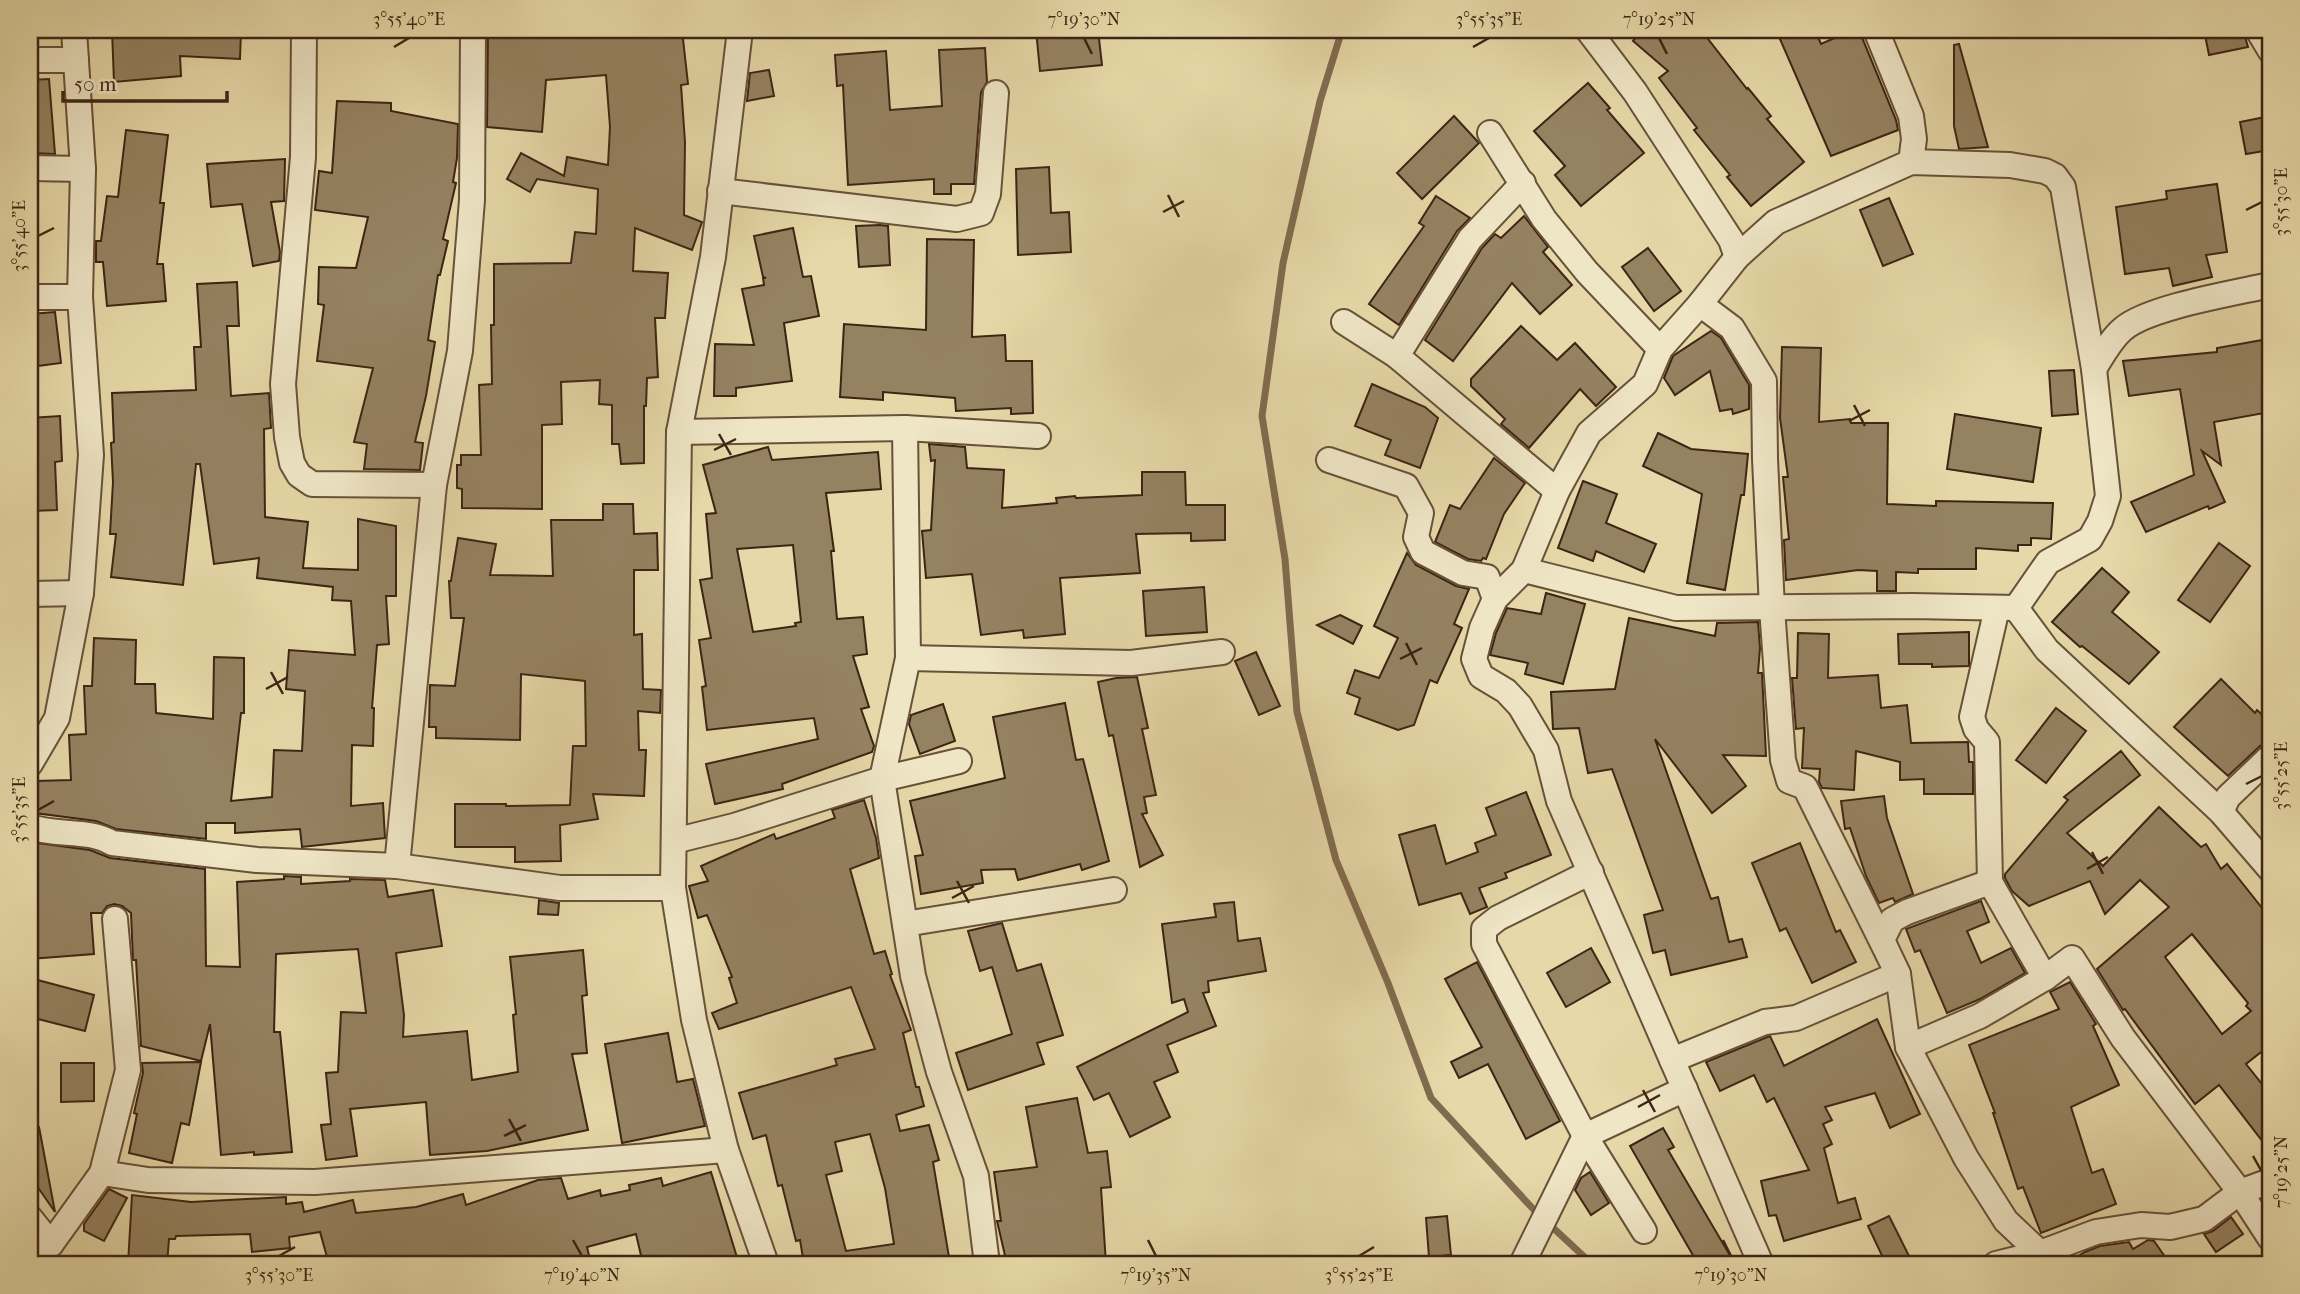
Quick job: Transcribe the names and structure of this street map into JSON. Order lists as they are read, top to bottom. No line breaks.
{"scale_bar":"50 m","coordinates":["3°55'40\"E","7°19'30\"N","3°55'35\"E","7°19'25\"N","3°55'30\"E","3°55'25\"E","7°19'40\"N","7°19'35\"N"]}
